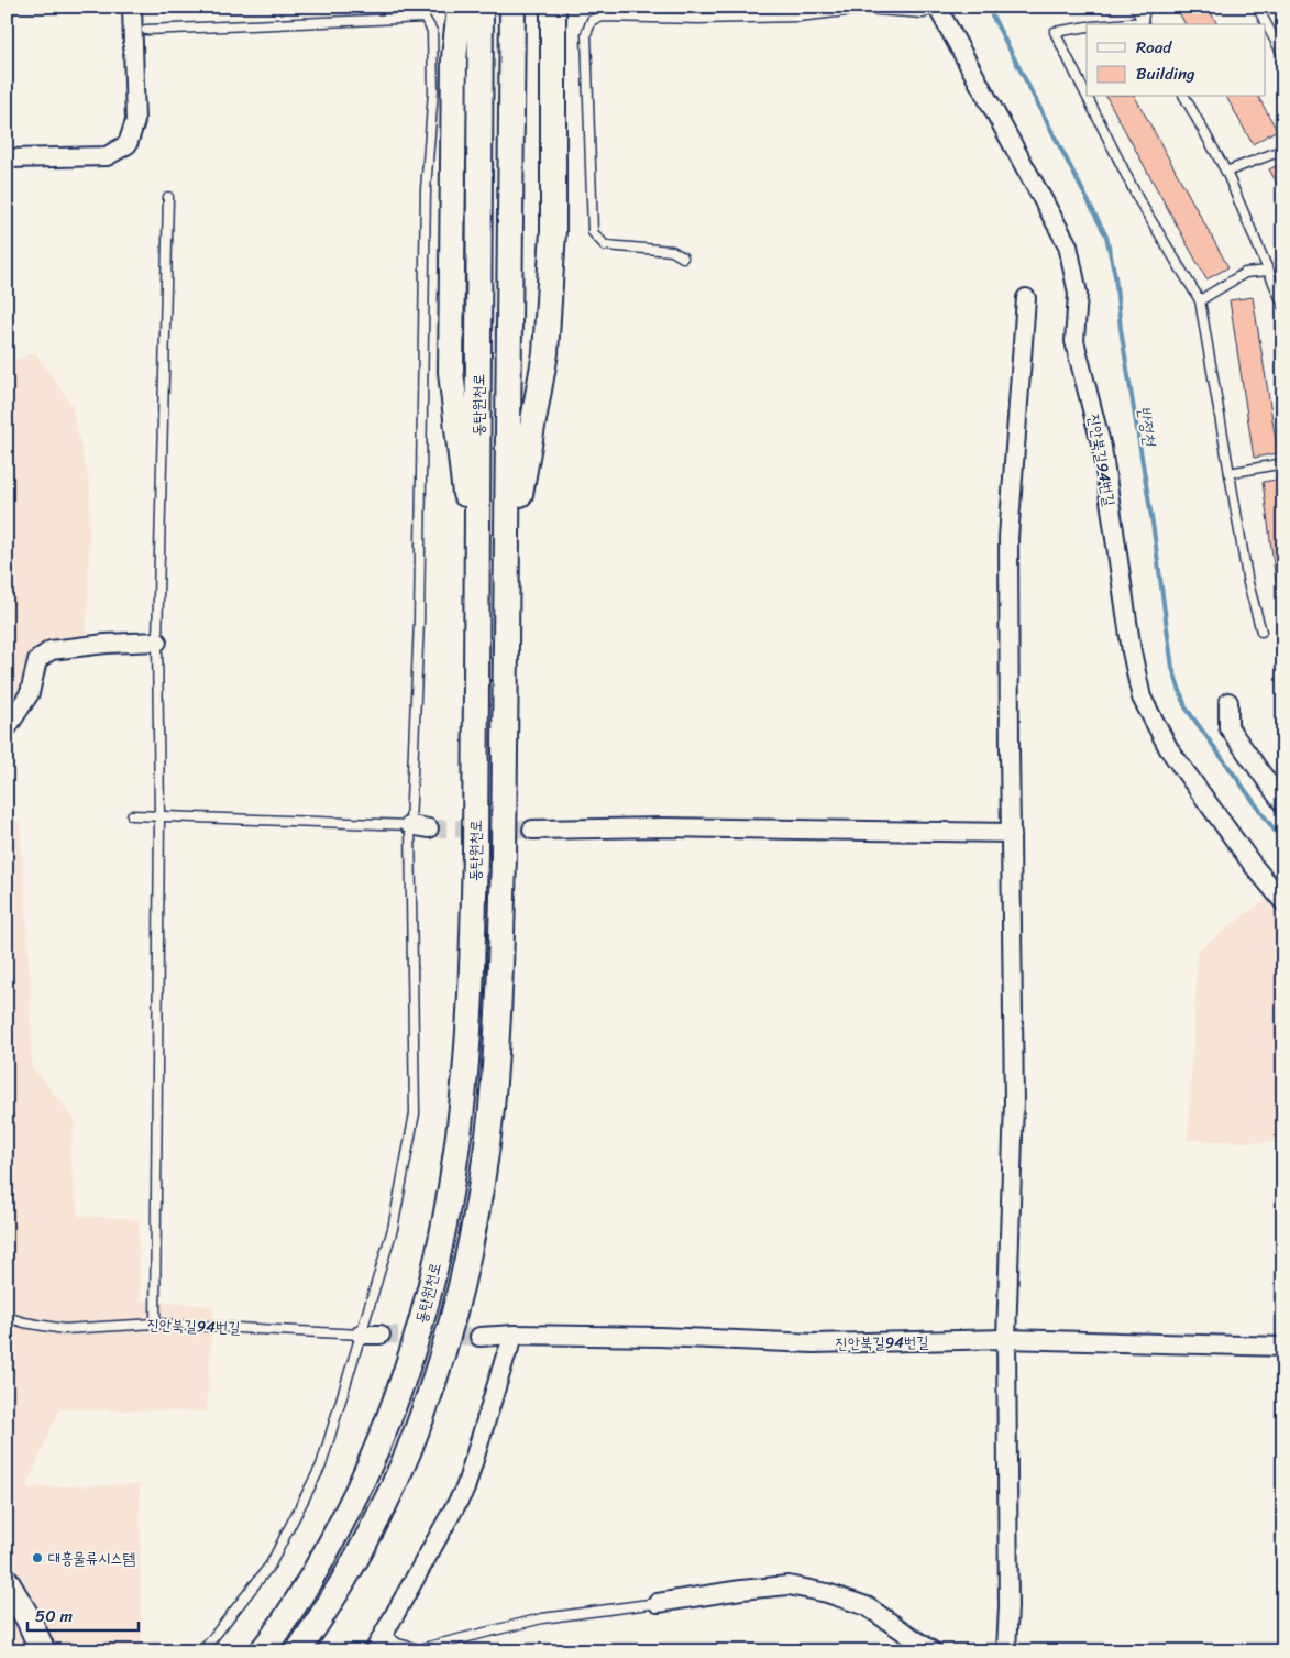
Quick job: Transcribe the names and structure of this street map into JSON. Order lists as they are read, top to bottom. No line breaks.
{"streets":{"main road":["동탄원천로"],"street":["진안북길94번길"]},"water":["반정천"],"places":["대흥물류시스템"],"legend":["Road","Building"],"scale_bar":"50 m"}
